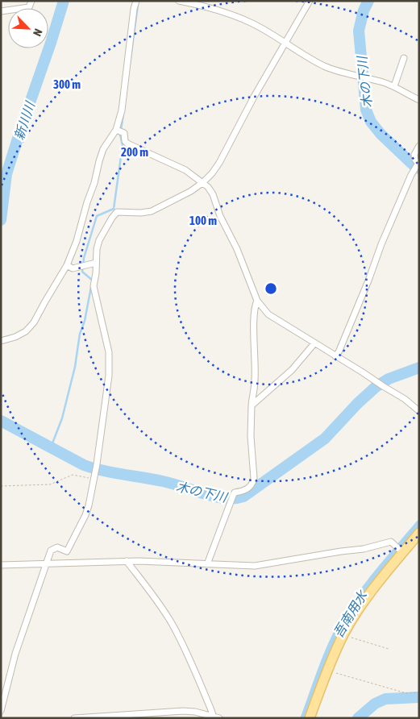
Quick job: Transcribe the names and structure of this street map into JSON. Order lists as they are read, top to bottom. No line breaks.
{"water":["木の下川","新川川","吾南用水"],"north":"bottom right","rings":["300 m","200 m","100 m"]}
